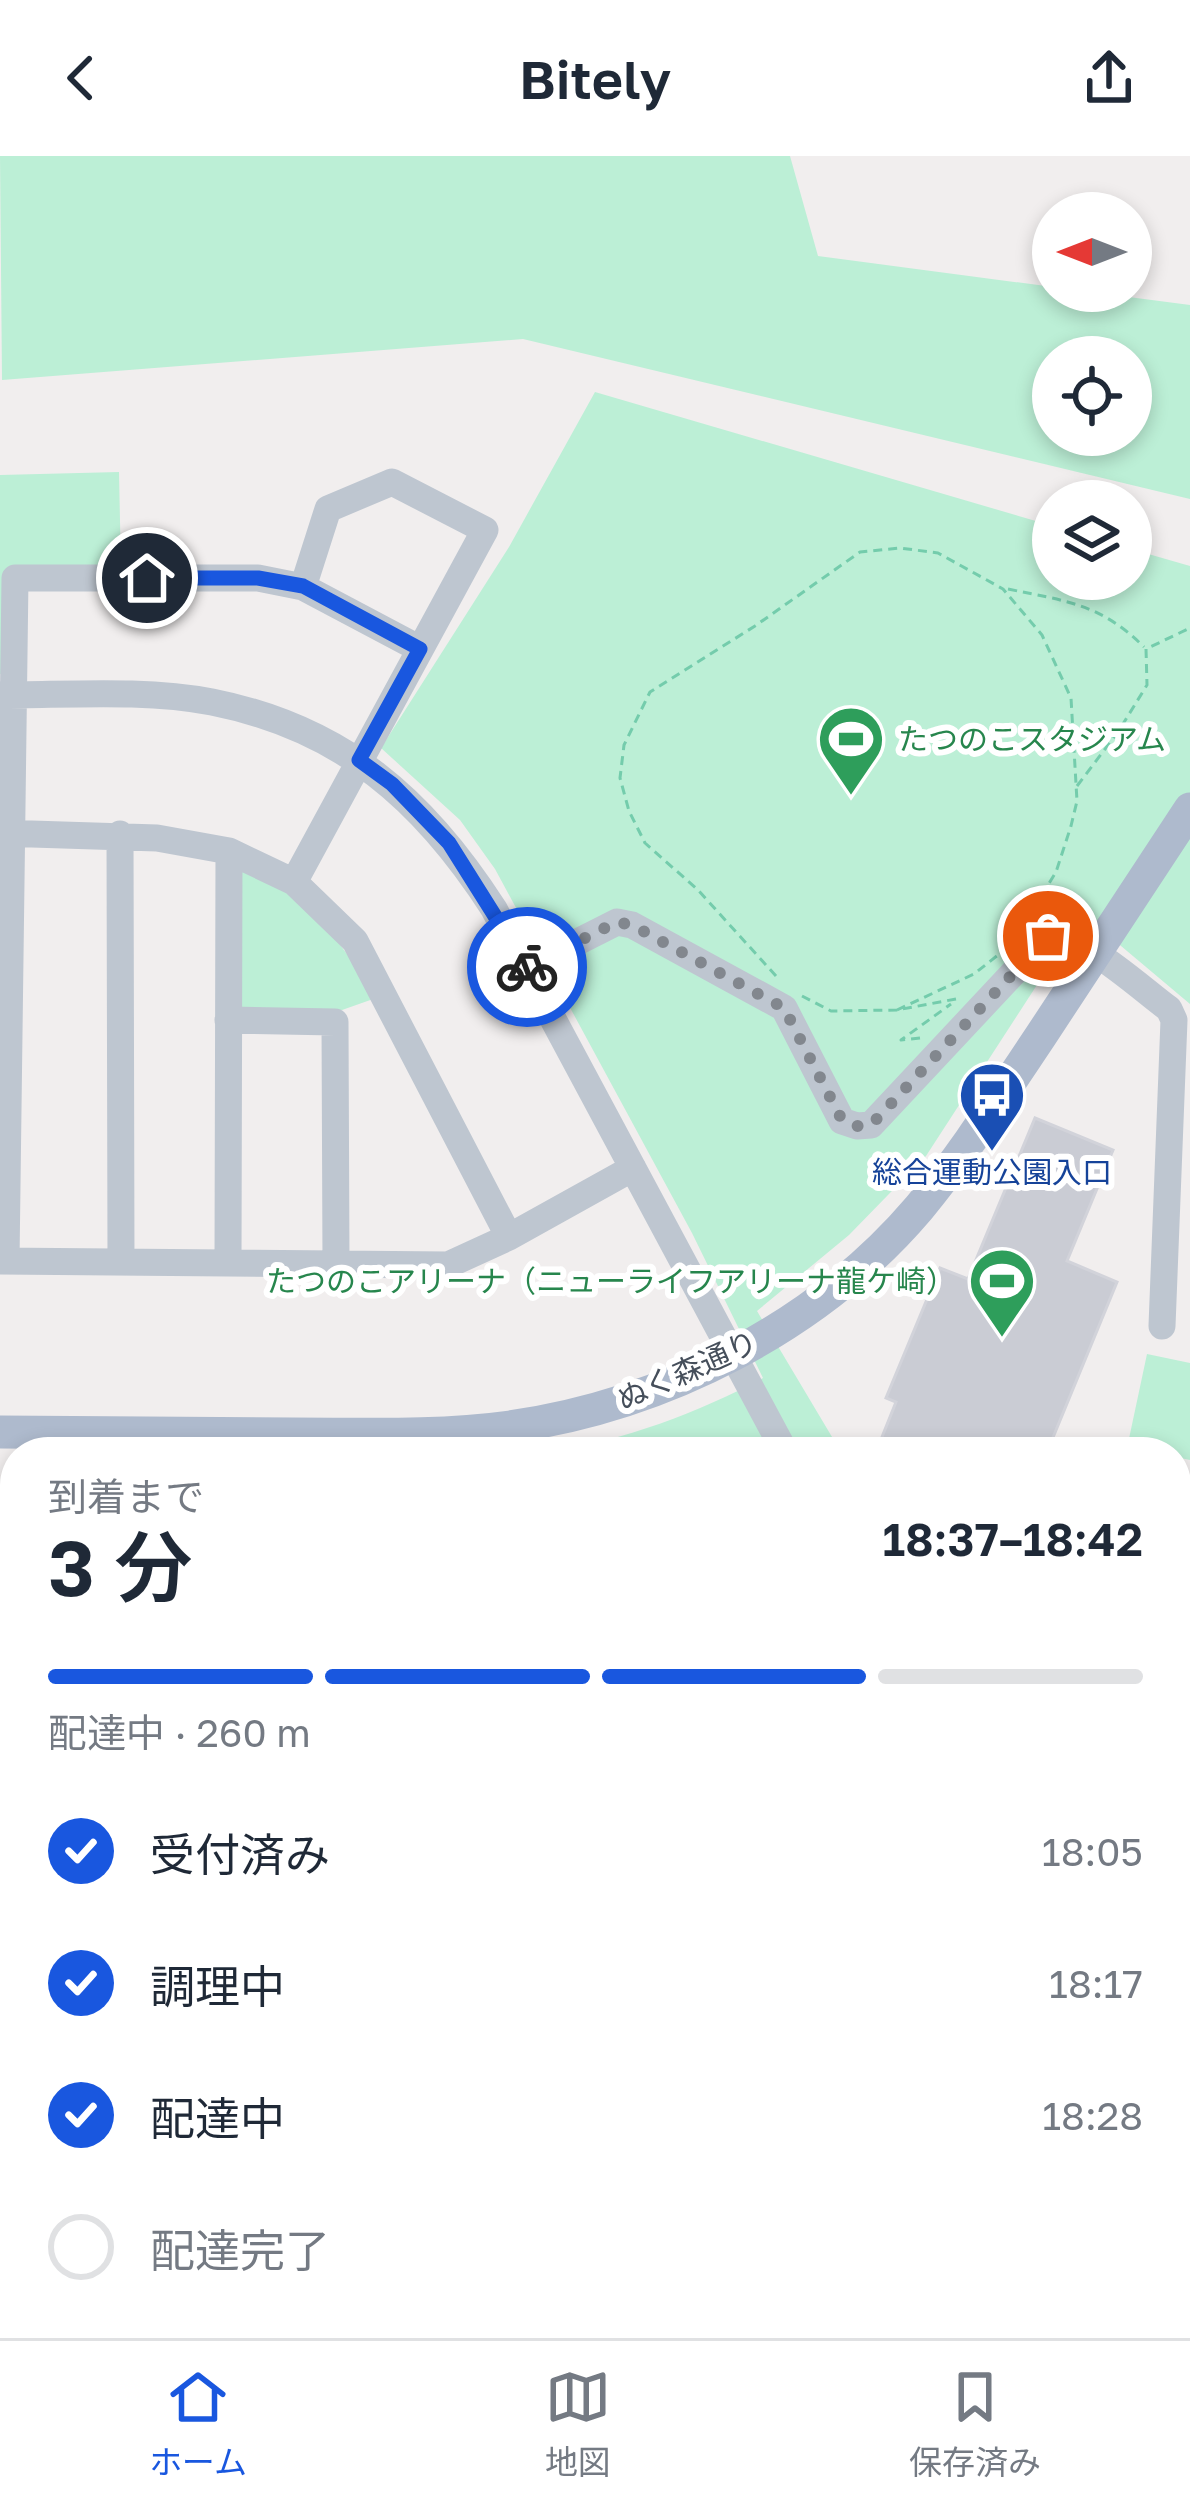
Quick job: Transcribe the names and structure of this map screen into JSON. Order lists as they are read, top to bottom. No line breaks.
{"streets":{"main road":["ぬく森通り"]},"places":{"sports":["たつのこスタジアム","たつのこアリーナ（ニューライフアリーナ龍ケ崎）"],"bus stop":["総合運動公園入口"]},"north":"left","page":{"header":"Bitely","heading":["3 分","到着まで","18:37–18:42"],"bar":"配達中 · 260 m","list":[["受付済み","18:05"],["調理中","18:17"],["配達中","18:28"],"配達完了"],"tabs":["ホーム","地図","保存済み"]}}
